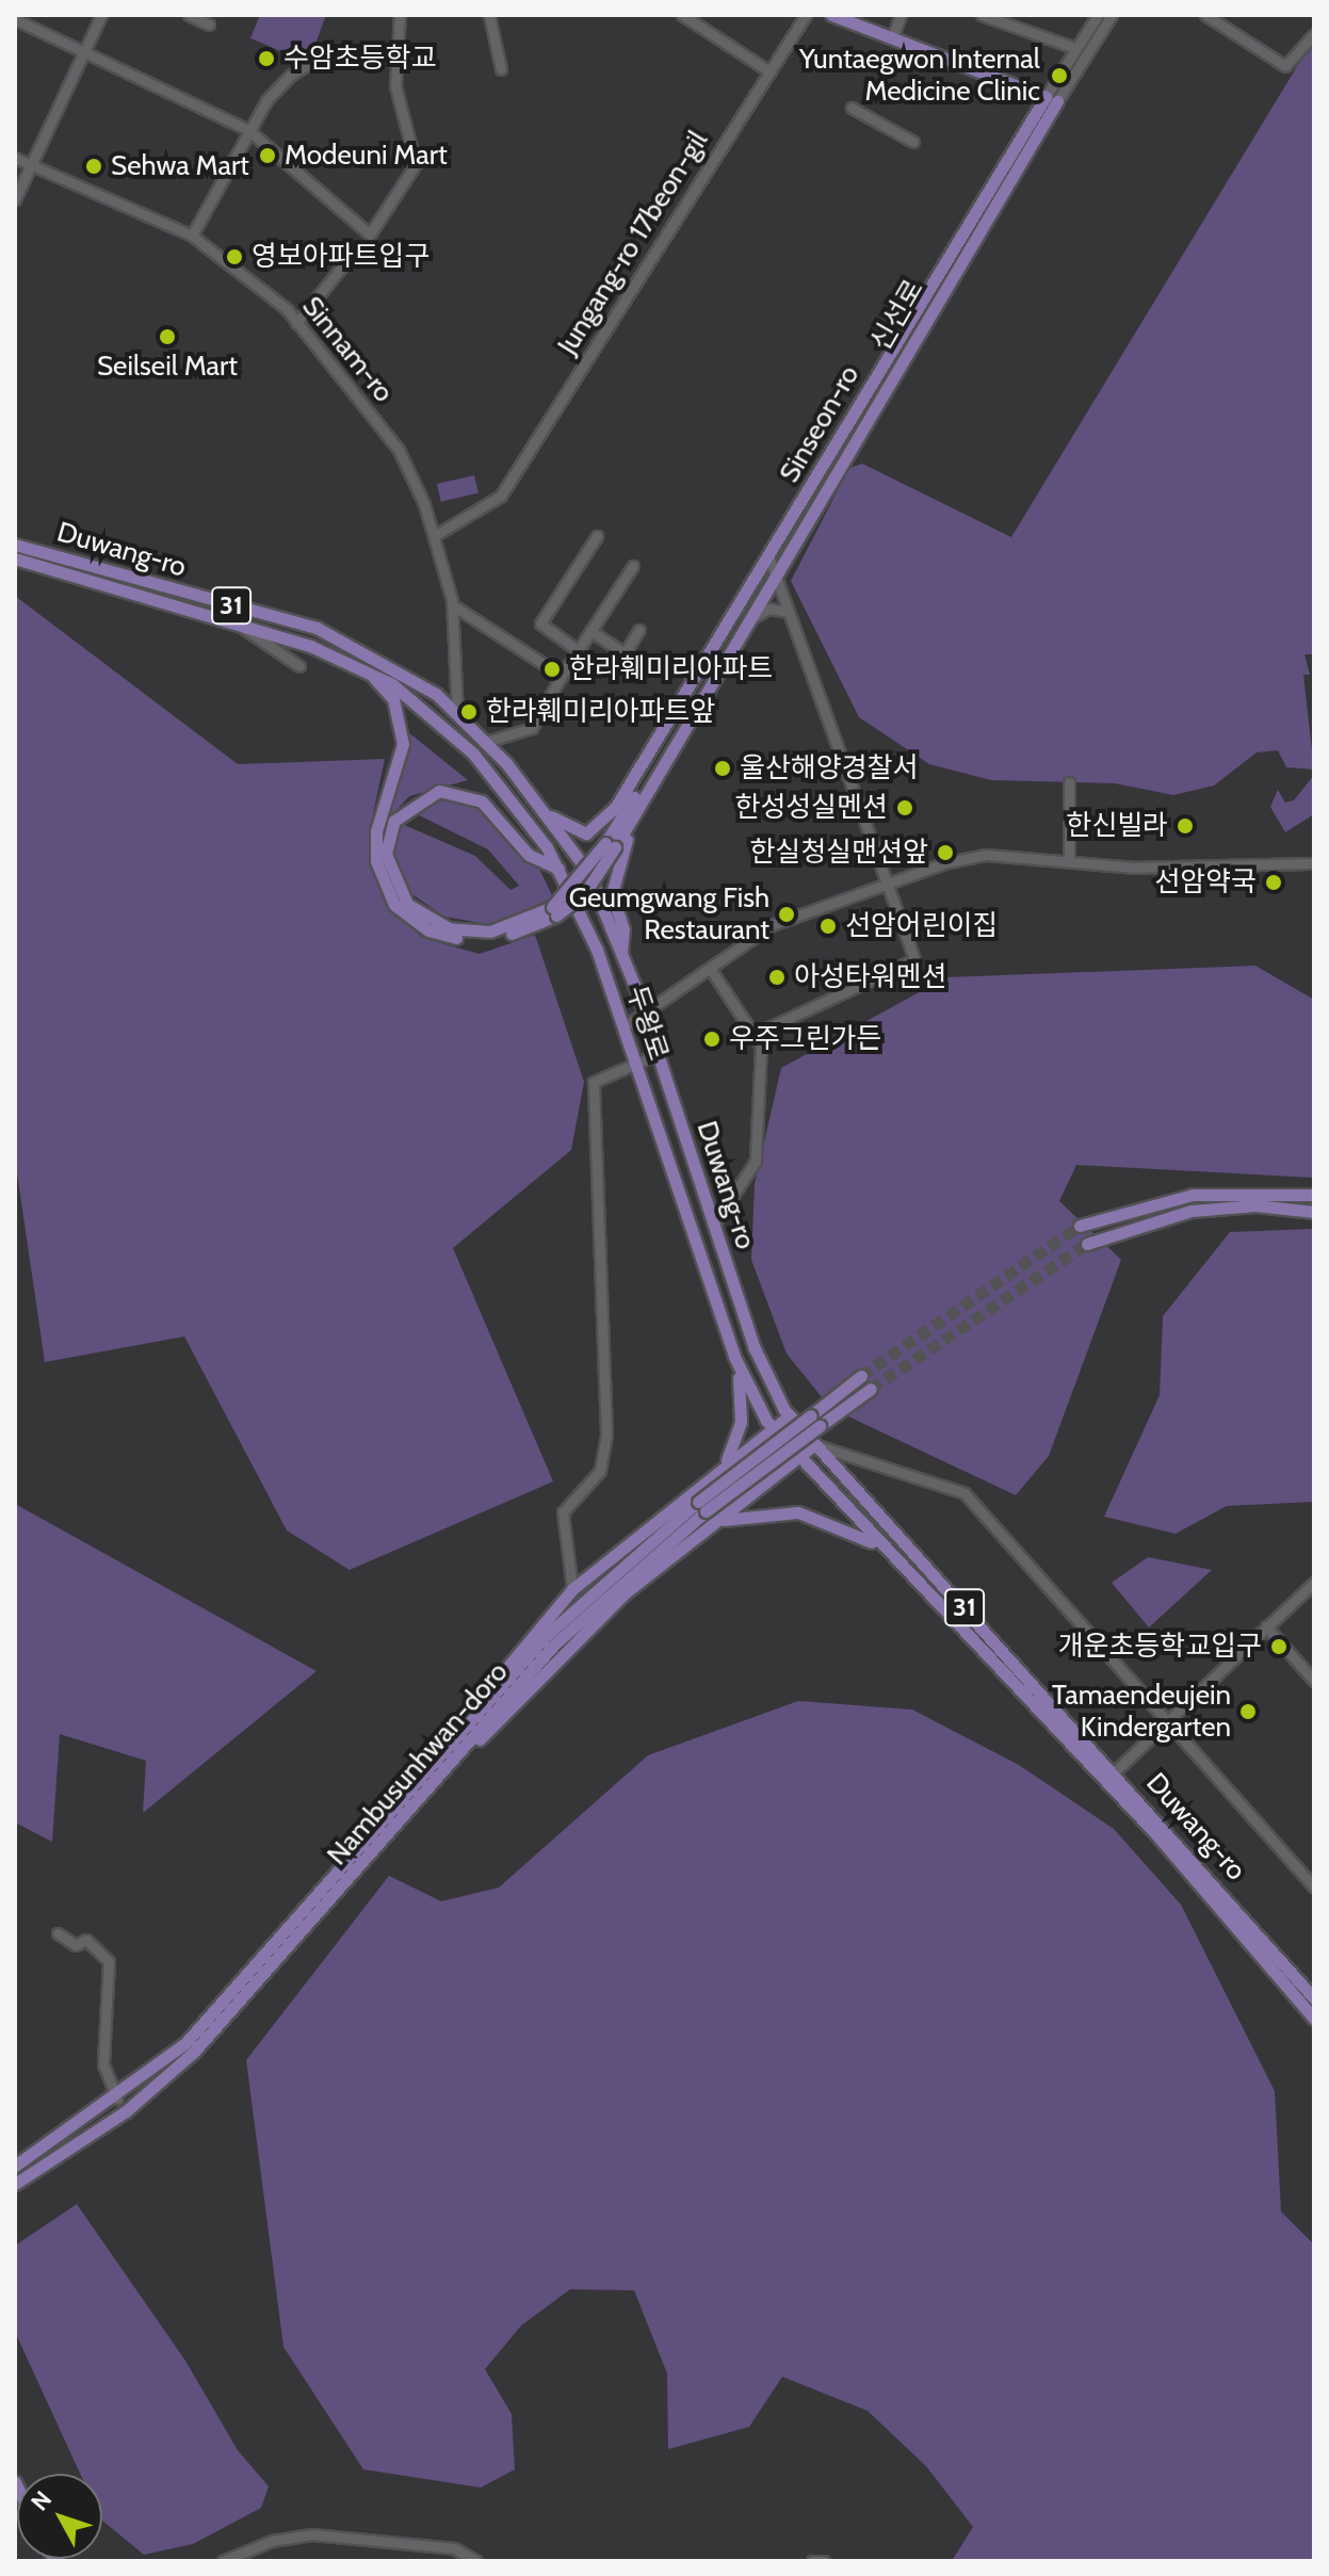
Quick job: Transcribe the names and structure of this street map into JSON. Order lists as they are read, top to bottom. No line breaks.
{"streets":{"main road":["신선로","Sinseon-ro","Duwang-ro","31","두왕로","Nambusunhwan-doro"],"street":["Jungang-ro 17beon-gil","Sinnam-ro"]},"crossings":[["Jungang-ro 17beon-gil","Sinnam-ro"],["신선로","Sinseon-ro"],["Sinnam-ro","Duwang-ro"],["Duwang-ro","두왕로"]],"places":["수암초등학교","Yuntaegwon Internal Medicine Clinic","Modeuni Mart","Sehwa Mart","영보아파트입구","Seilseil Mart","한라훼미리아파트","한라훼미리아파트앞","울산해양경찰서","한성성실멘션","한신빌라","한실청실맨션앞","선암약국","Geumgwang Fish Restaurant","선암어린이집","아성타워멘션","우주그린가든","개운초등학교입구","Tamaendeujein Kindergarten"],"north":"top left"}
